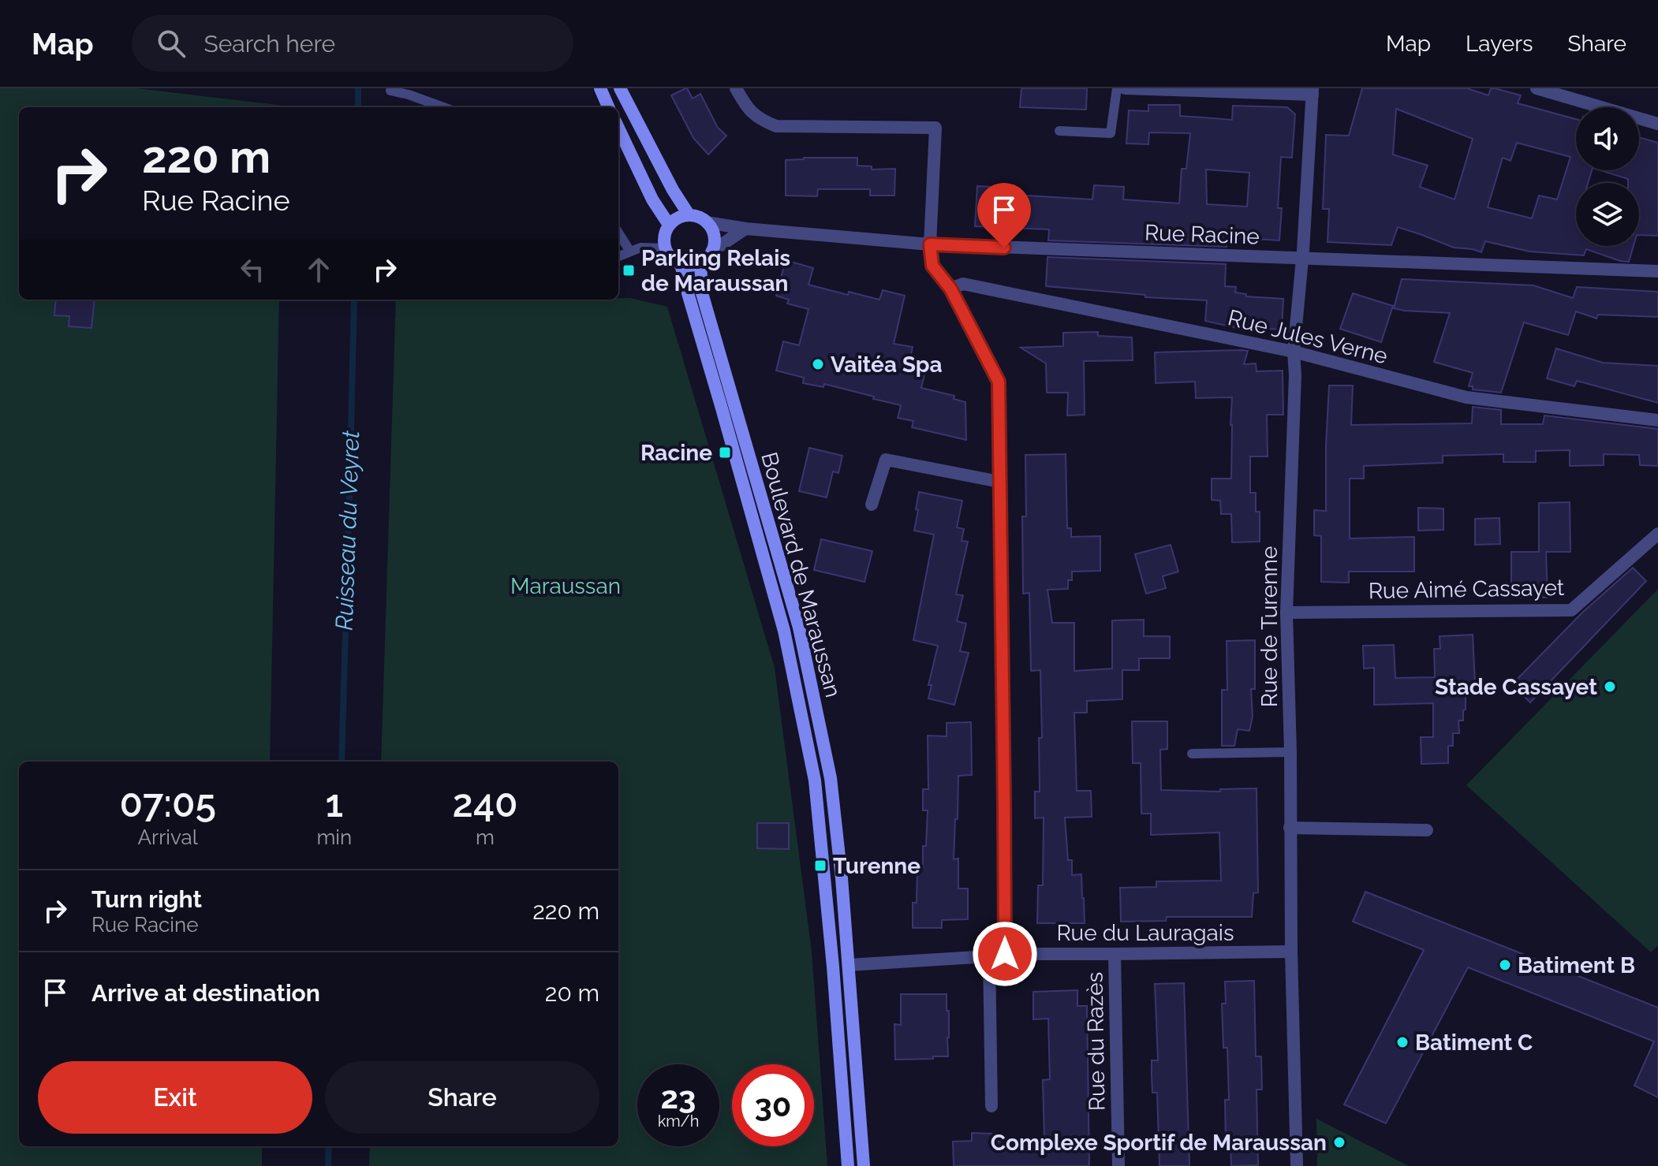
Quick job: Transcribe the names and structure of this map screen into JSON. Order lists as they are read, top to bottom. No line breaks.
{"streets":{"main road":["Boulevard de Maraussan"],"street":["Rue Racine","Rue Jules Verne","Rue Aimé Cassayet","Rue de Turenne","Rue du Lauragais","Rue du Razès"]},"crossings":[["Rue Racine","Boulevard de Maraussan"],["Rue Racine","Rue de Turenne"],["Rue Jules Verne","Rue de Turenne"],["Boulevard de Maraussan","Rue du Lauragais"],["Rue Aimé Cassayet","Rue de Turenne"],["Rue de Turenne","Rue du Lauragais"],["Rue du Lauragais","Rue du Razès"]],"water":["Ruisseau du Veyret"],"parks":["Maraussan"],"places":{"transit":["Parking Relais de Maraussan","Racine","Turenne"],"other":["Vaitéa Spa","Stade Cassayet","Batiment B","Batiment C","Complexe Sportif de Maraussan"]},"page":{"header":"Map","search":"Search here","nav":["Map","Layers","Share"],"turn":["220 m","Rue Racine"],"eta":["07:05","Arrival","1","min","240","m"],"list":[{"name":"Turn right","note":"Rue Racine","value":"220 m"},{"name":"Arrive at destination","value":"20 m"}],"buttons":["Exit","Share"],"speed":"23 km/h","limit":"30"}}
